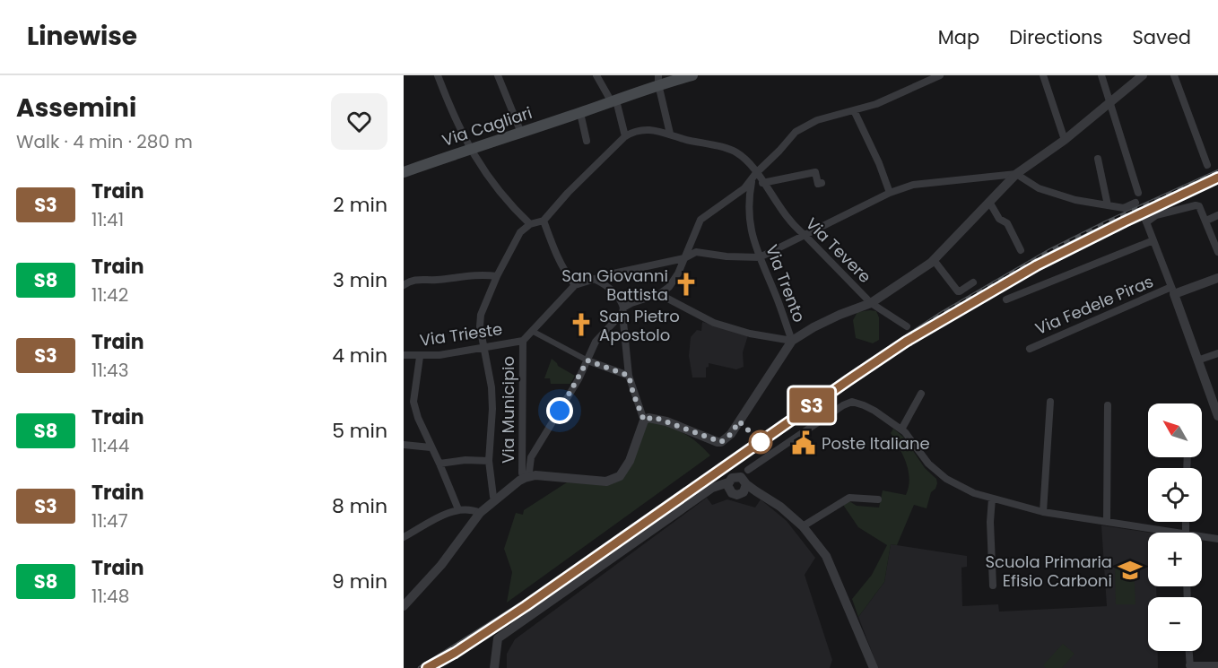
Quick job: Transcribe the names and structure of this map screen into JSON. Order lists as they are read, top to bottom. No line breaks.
{"streets":{"main road":["Via Cagliari"],"street":["Via Tevere","Via Trento","Via Fedele Piras","Via Trieste","Via Municipio"]},"crossings":[["Via Trieste","Via Municipio"]],"places":{"church":["San Giovanni Battista","San Pietro Apostolo"],"public building":["Poste Italiane"],"school or university":["Scuola Primaria Efisio Carboni"]},"north":"top left","page":{"header":"Linewise","nav":["Map","Directions","Saved"],"heading":["Assemini","Walk · 4 min · 280 m"],"on_map":"S3","list":[{"mark":"S3","name":"Train","note":"11:41","value":"2 min"},{"mark":"S8","name":"Train","note":"11:42","value":"3 min"},{"mark":"S3","name":"Train","note":"11:43","value":"4 min"},{"mark":"S8","name":"Train","note":"11:44","value":"5 min"},{"mark":"S3","name":"Train","note":"11:47","value":"8 min"},{"mark":"S8","name":"Train","note":"11:48","value":"9 min"}],"map_buttons":["+","−"]}}
